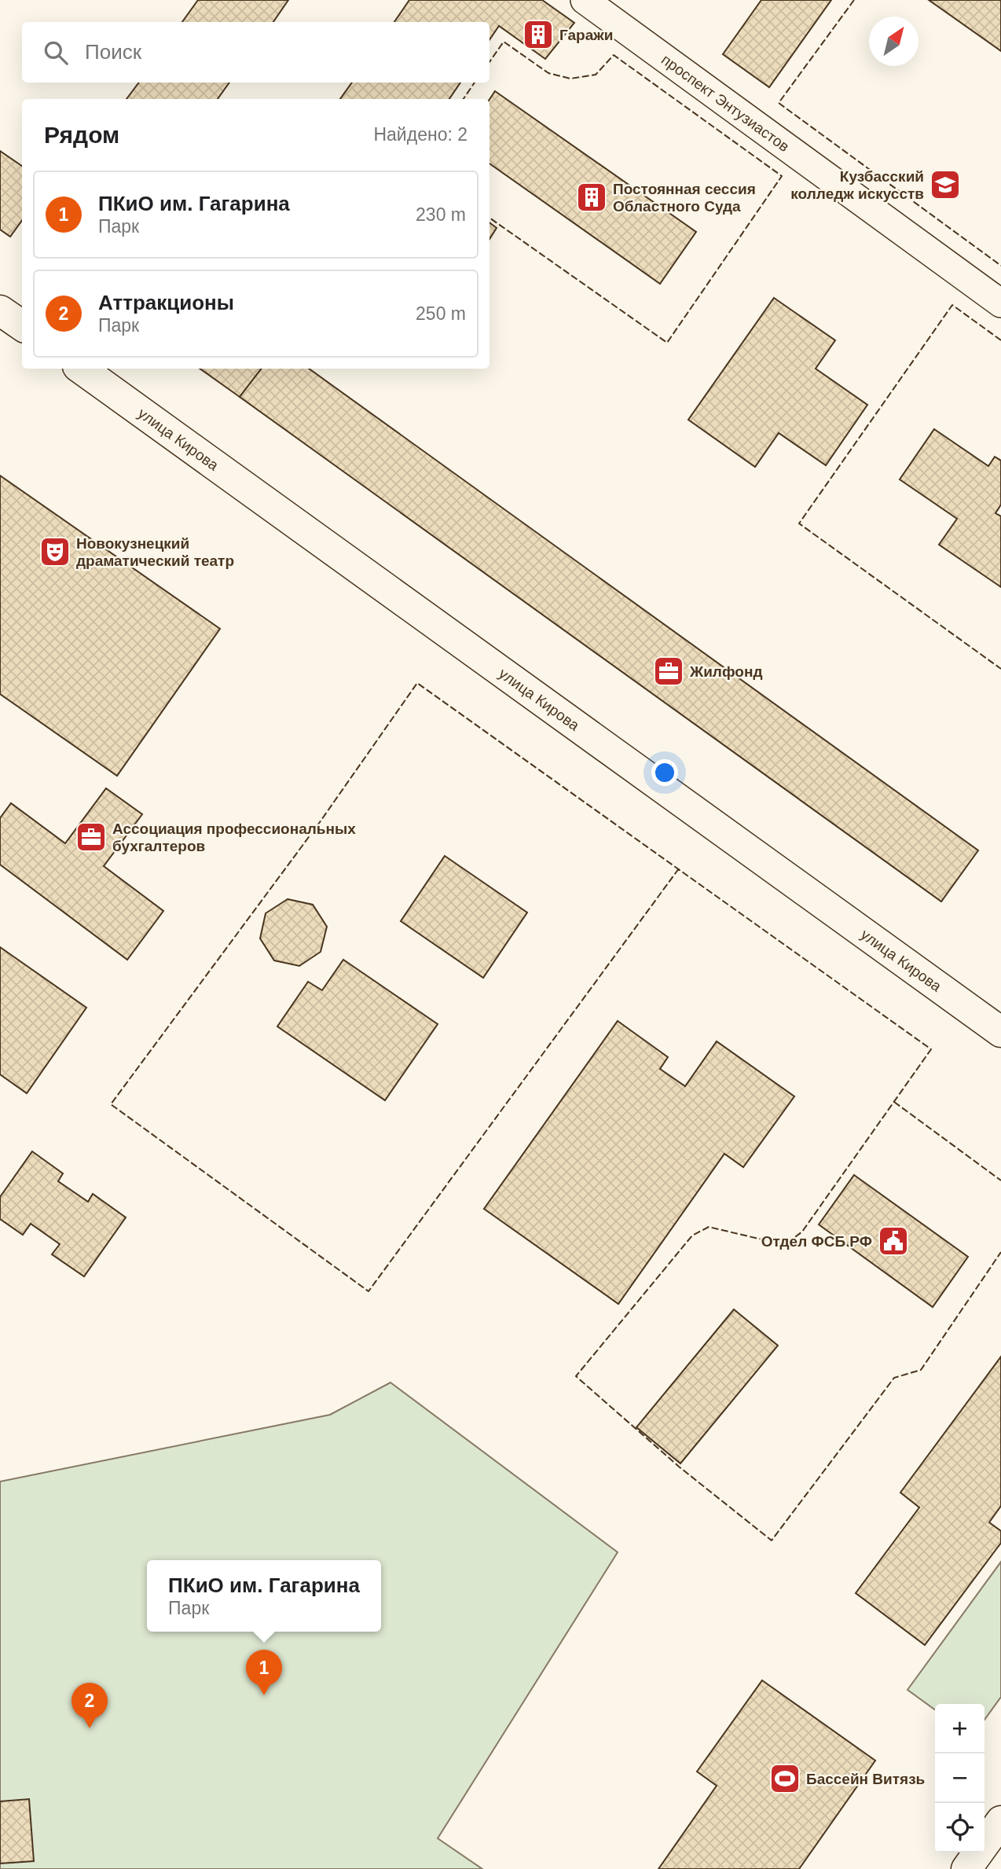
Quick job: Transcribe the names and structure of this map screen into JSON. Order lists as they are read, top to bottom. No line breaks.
{"streets":{"main road":["улица Кирова"],"street":["проспект Энтузиастов"]},"places":{"building":["Гаражи","Постоянная сессия Областного Суда"],"school or university":["Кузбасский колледж искусств"],"theatre":["Новокузнецкий драматический театр"],"office":["Жилфонд","Ассоциация профессиональных бухгалтеров"],"public building":["Отдел ФСБ РФ"],"sports":["Бассейн Витязь"]},"north":"top right","page":{"search":"Поиск","heading":["Рядом","Найдено: 2"],"list":[{"mark":"1","name":"ПКиО им. Гагарина","note":"Парк","value":"230 m"},{"mark":"2","name":"Аттракционы","note":"Парк","value":"250 m"}],"popup":["ПКиО им. Гагарина","Парк"],"pins":["1","2"],"map_buttons":["+","−"]}}
